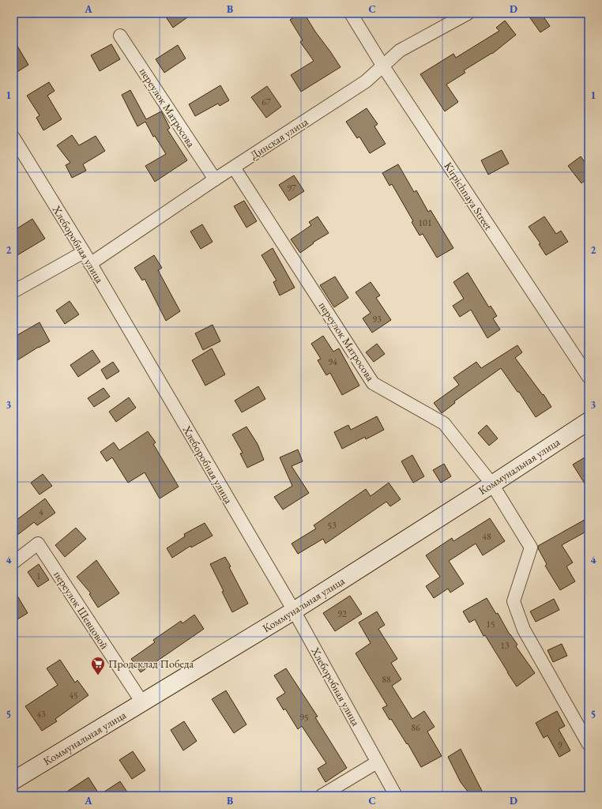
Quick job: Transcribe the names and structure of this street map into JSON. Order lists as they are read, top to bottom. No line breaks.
{"streets":{"street":["переулок Матросова","Динская улица","Kirpichnaya Street","Хлеборобная улица","Коммунальная улица","переулок Шевцовой"]},"crossings":[["переулок Матросова","Динская улица"],["переулок Матросова","Коммунальная улица"],["Динская улица","Kirpichnaya Street"],["Динская улица","Хлеборобная улица"],["Хлеборобная улица","Коммунальная улица"],["Коммунальная улица","переулок Шевцовой"]],"places":{"supermarket":["Продсклад Победа"]},"house_numbers":["67","97","101","93","94","4","53","48","1","92","15","13","88","45","43","95","86","9"],"grid":{"columns":["A","B","C","D"],"rows":["1","2","3","4","5"]}}
